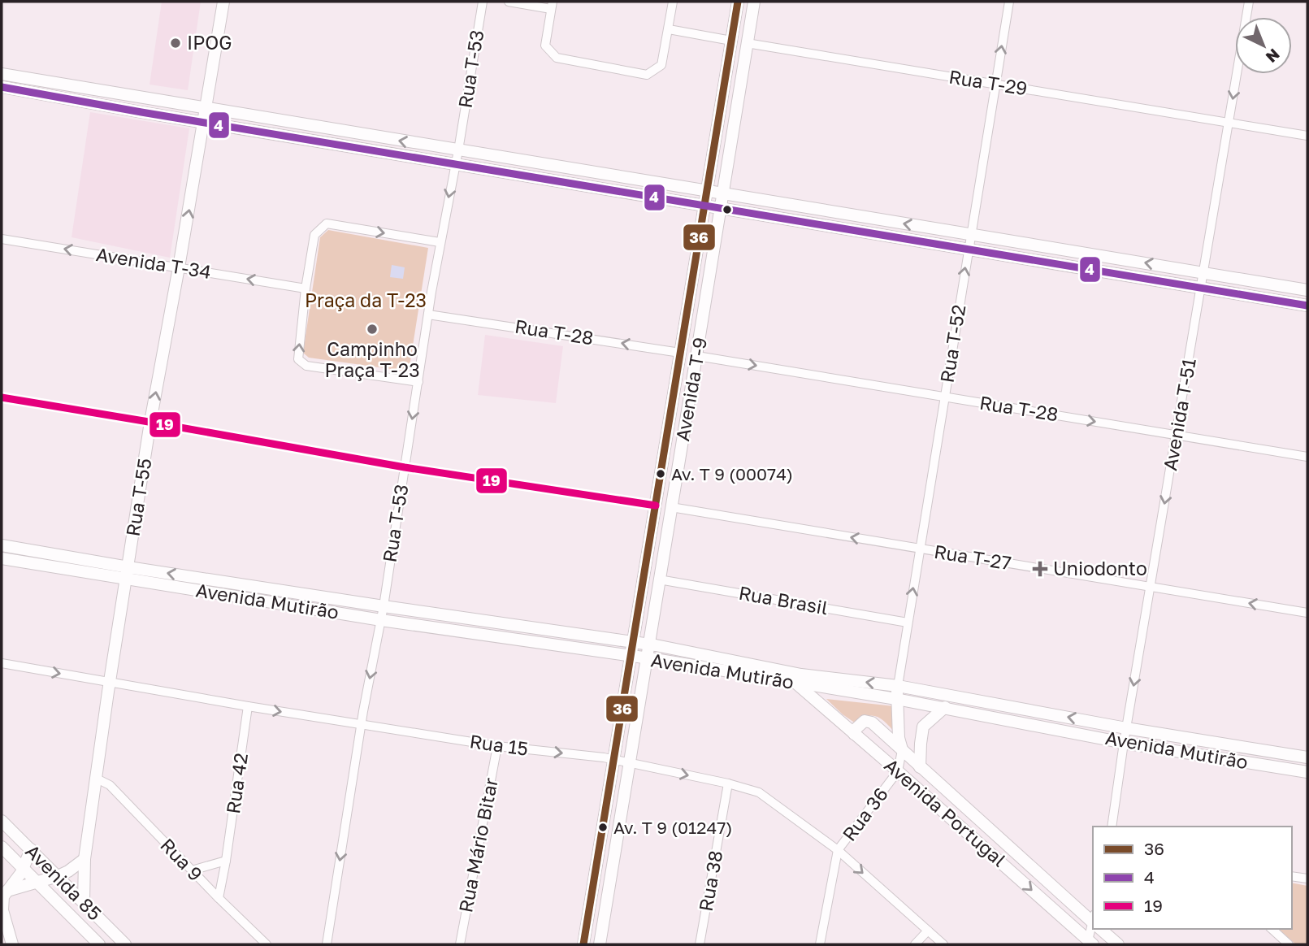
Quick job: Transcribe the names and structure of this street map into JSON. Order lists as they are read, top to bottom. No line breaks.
{"streets":{"main road":["Avenida T-9","Rua T-55","Avenida Mutirão","Avenida Portugal","Rua 36","Avenida 85"],"street":["Rua T-53","Rua T-29","Avenida T-34","Rua T-28","Rua T-52","Avenida T-51","Rua T-27","Rua Brasil","Rua 15","Rua 42","Rua Mário Bitar","Rua 9","Rua 38"]},"crossings":[["Rua T-53","Rua T-28"],["Rua T-53","Avenida Mutirão"],["Rua T-53","Rua 15"],["Rua T-29","Rua T-52"],["Rua T-29","Avenida T-9"],["Rua T-29","Avenida T-51"],["Avenida T-34","Rua T-55"],["Rua T-28","Rua T-52"],["Rua T-28","Avenida T-9"],["Rua T-28","Avenida T-51"],["Rua T-52","Rua T-27"],["Rua T-52","Rua Brasil"],["Rua T-52","Avenida Mutirão"],["Rua T-52","Rua 36"],["Avenida T-9","Rua T-27"],["Avenida T-9","Rua Brasil"],["Avenida T-9","Avenida Mutirão"],["Avenida T-9","Rua 15"],["Avenida T-51","Rua T-27"],["Avenida T-51","Avenida Mutirão"],["Rua T-55","Avenida Mutirão"],["Rua T-55","Rua 15"],["Rua T-55","Rua 9"],["Rua T-55","Avenida 85"],["Avenida Mutirão","Avenida Portugal"],["Avenida Mutirão","Rua 36"],["Rua 15","Rua 42"],["Rua 15","Rua 36"],["Rua 15","Rua Mário Bitar"],["Rua 15","Rua 38"],["Rua 42","Rua 9"],["Avenida Portugal","Rua 36"]],"one_way":["Rua T-53","Avenida T-34","Rua T-52","Avenida T-51","Rua T-27","Rua 15"],"parks":["Praça da T-23"],"places":{"other":["IPOG","Campinho Praça T-23","Av. T 9 (00074)","Av. T 9 (01247)"],"health":["Uniodonto"]},"lines":["transit line 36","transit line 4","transit line 19"],"legend":["36","4","19"],"north":"bottom right"}
